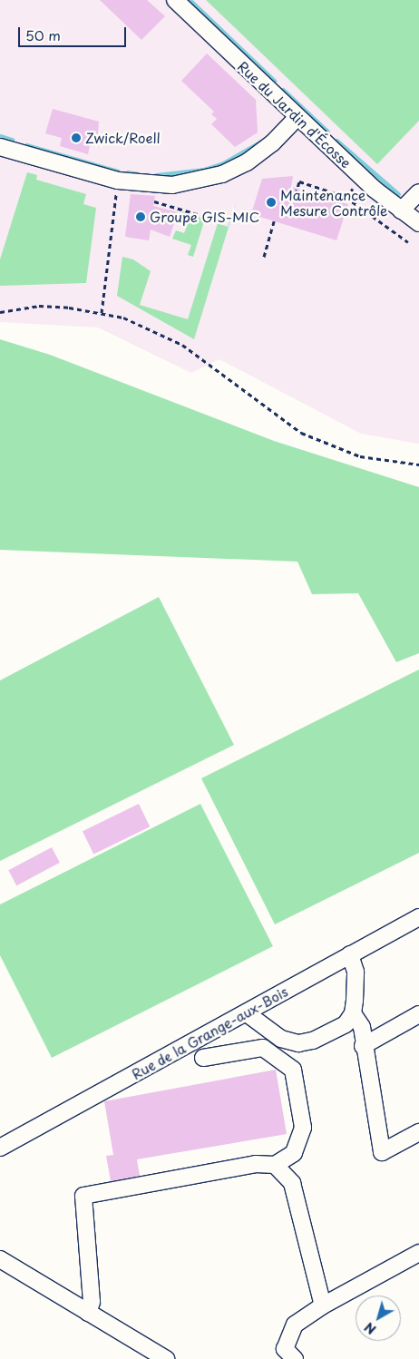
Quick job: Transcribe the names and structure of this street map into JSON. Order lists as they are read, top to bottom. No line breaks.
{"streets":{"street":["Rue du Jardin d'Écosse","Rue de la Grange-aux-Bois"]},"places":["Zwick/Roell","Maintenance Mesure Contrôle","Groupe GIS-MIC"],"scale_bar":"50 m","north":"bottom left"}
